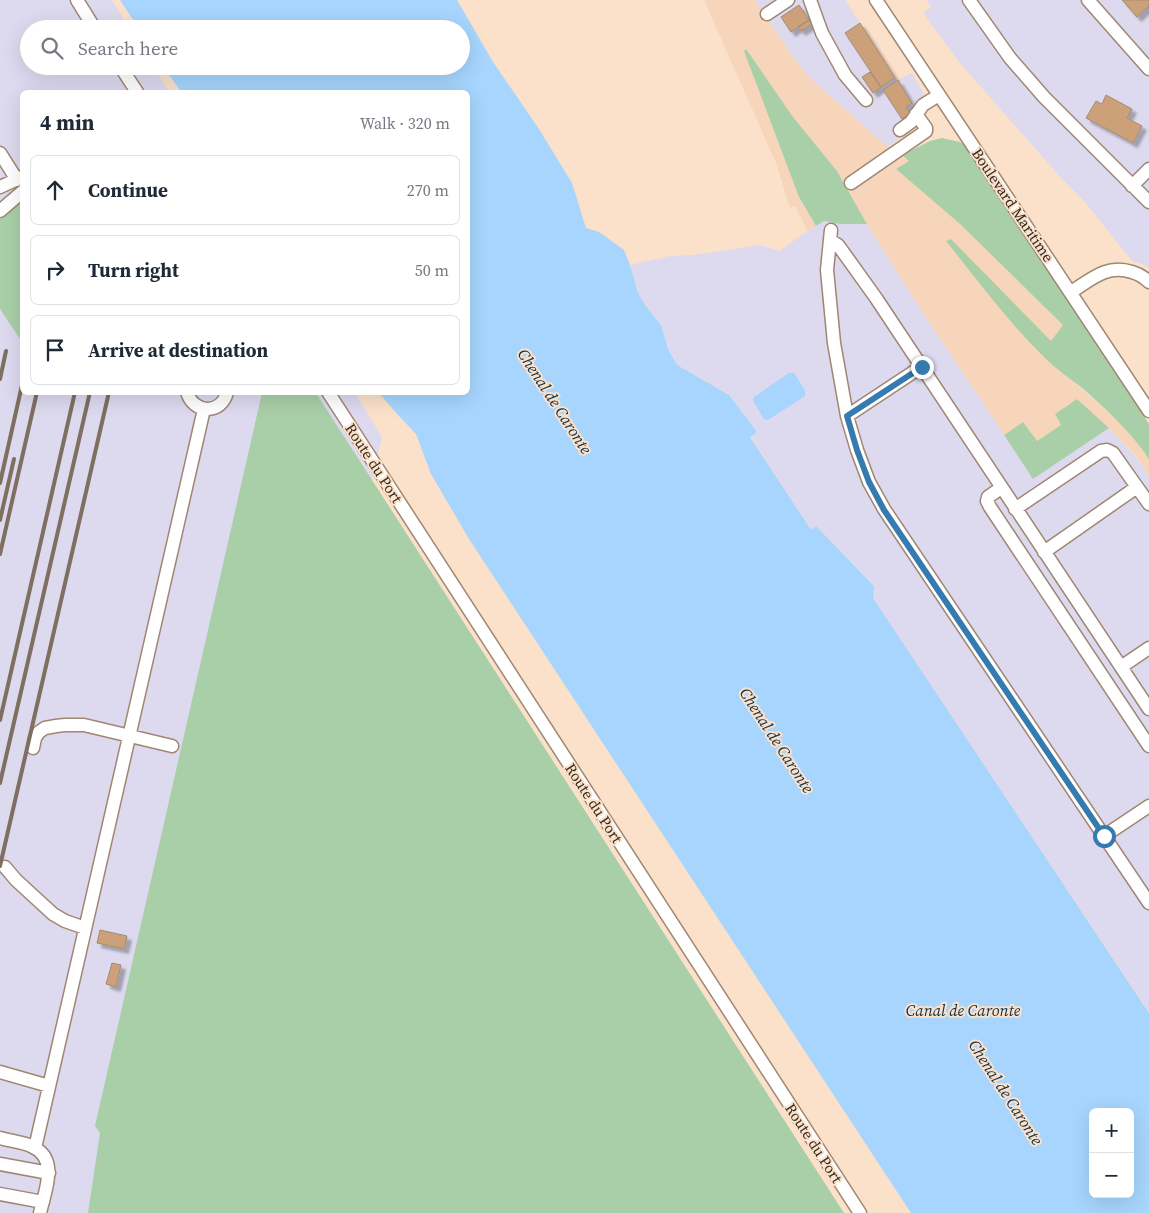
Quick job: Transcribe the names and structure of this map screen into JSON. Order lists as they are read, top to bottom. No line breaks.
{"streets":{"street":["Boulevard Maritime","Route du Port"]},"water":["Chenal de Caronte","Canal de Caronte"],"page":{"search":"Search here","heading":["4 min","Walk · 320 m"],"list":[["Continue","270 m"],["Turn right","50 m"],"Arrive at destination"],"map_buttons":["+","−"]}}
